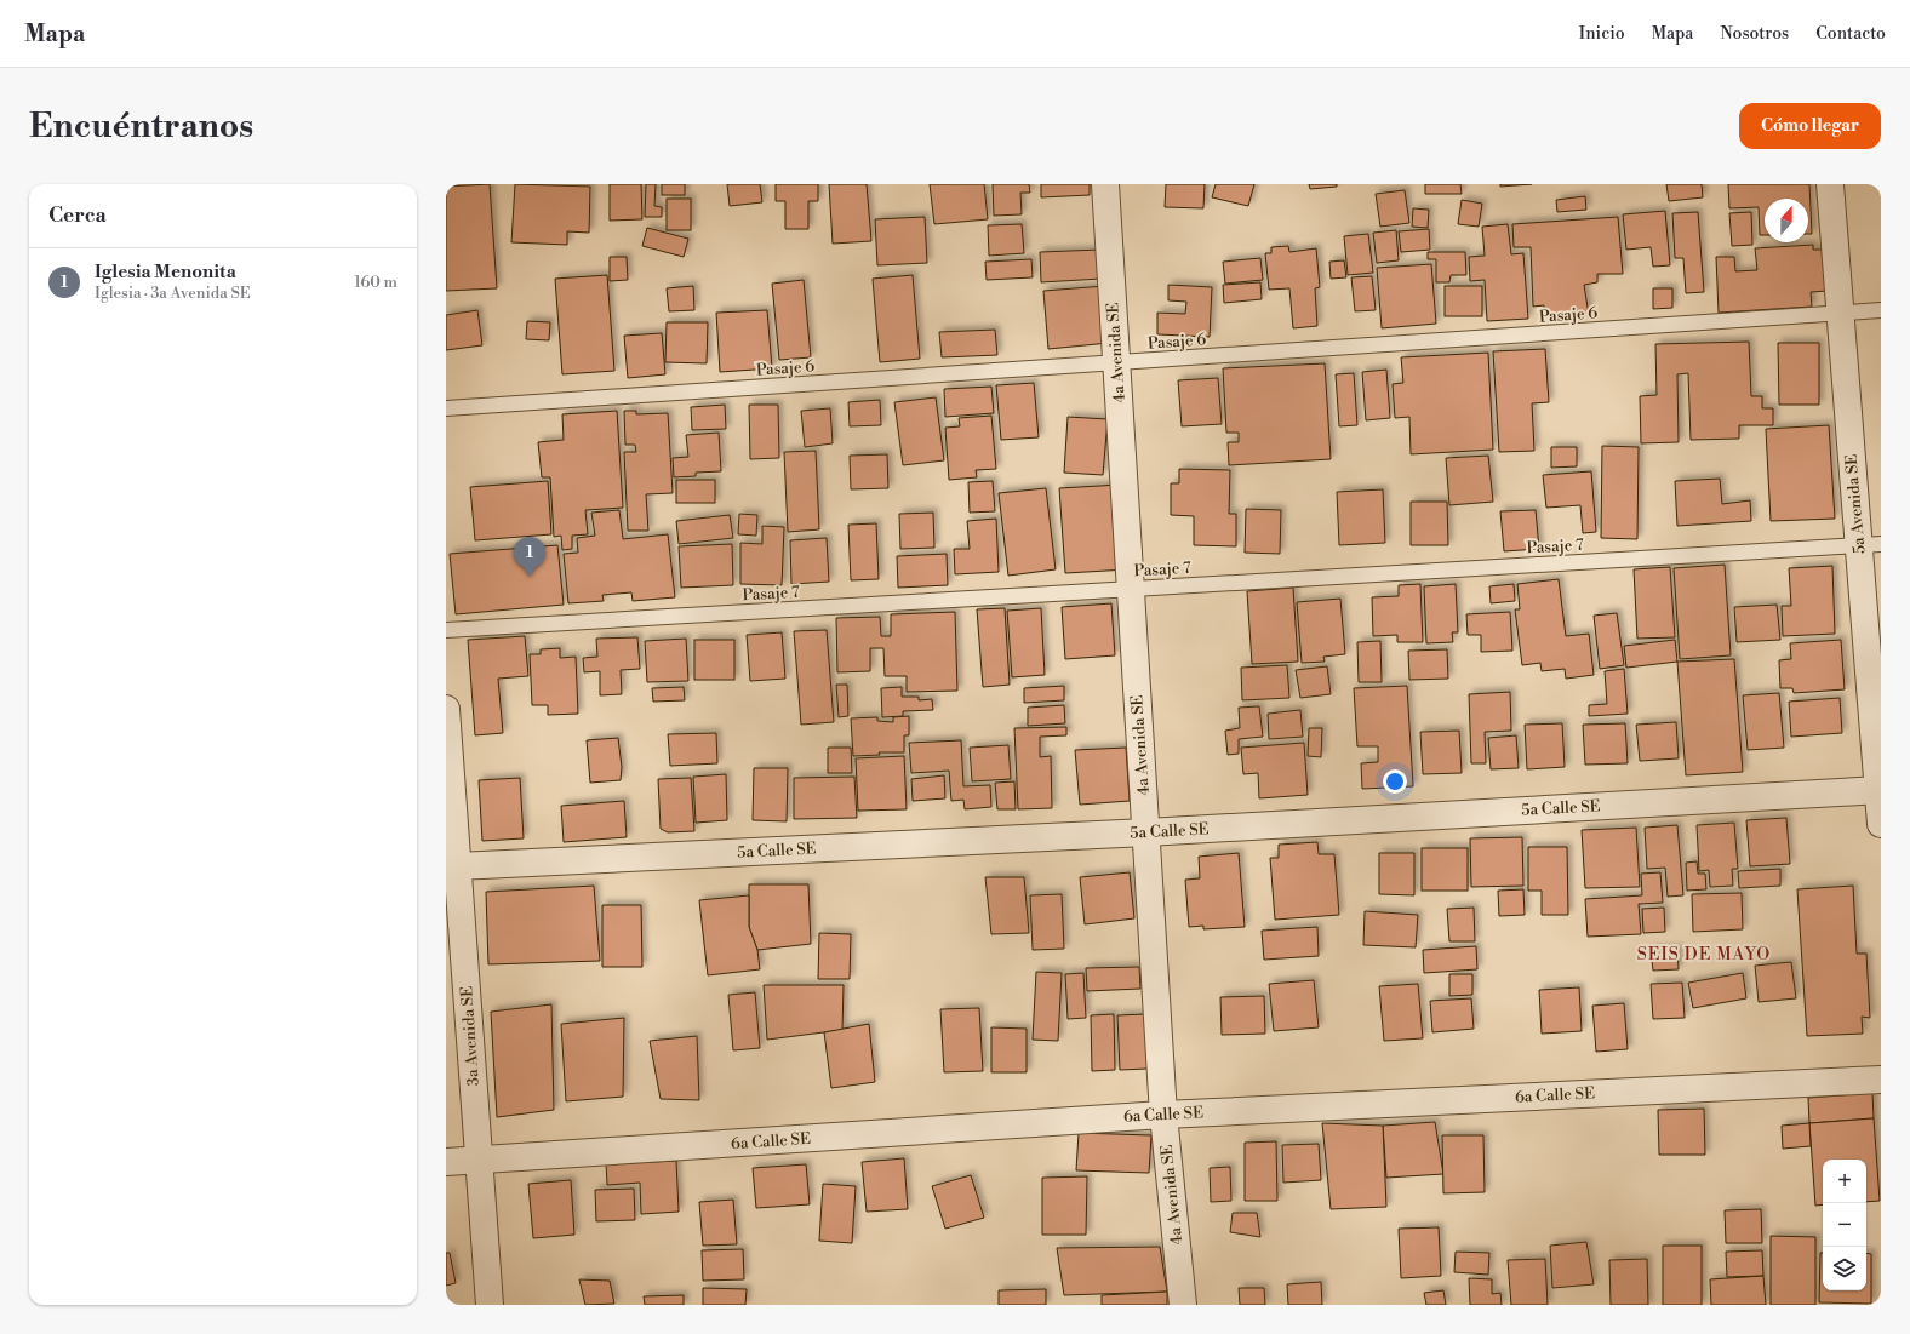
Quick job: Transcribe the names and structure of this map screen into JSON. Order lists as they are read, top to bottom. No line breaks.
{"streets":{"street":["4a Avenida SE","5a Avenida SE","5a Calle SE","3a Avenida SE","6a Calle SE"],"lane":["Pasaje 6","Pasaje 7"]},"crossings":[["Pasaje 6","4a Avenida SE"],["Pasaje 6","5a Avenida SE"],["4a Avenida SE","Pasaje 7"],["4a Avenida SE","5a Calle SE"],["4a Avenida SE","6a Calle SE"],["5a Avenida SE","Pasaje 7"],["5a Avenida SE","5a Calle SE"],["5a Calle SE","3a Avenida SE"],["3a Avenida SE","6a Calle SE"]],"districts":["SEIS DE MAYO"],"north":"top","page":{"header":"Mapa","nav":["Inicio","Mapa","Nosotros","Contacto"],"buttons":"Cómo llegar","title":"Encuéntranos","heading":"Cerca","list":[{"mark":"1","name":"Iglesia Menonita","note":"Iglesia · 3a Avenida SE","value":"160 m"}],"pins":"1","map_buttons":["+","−"]}}
